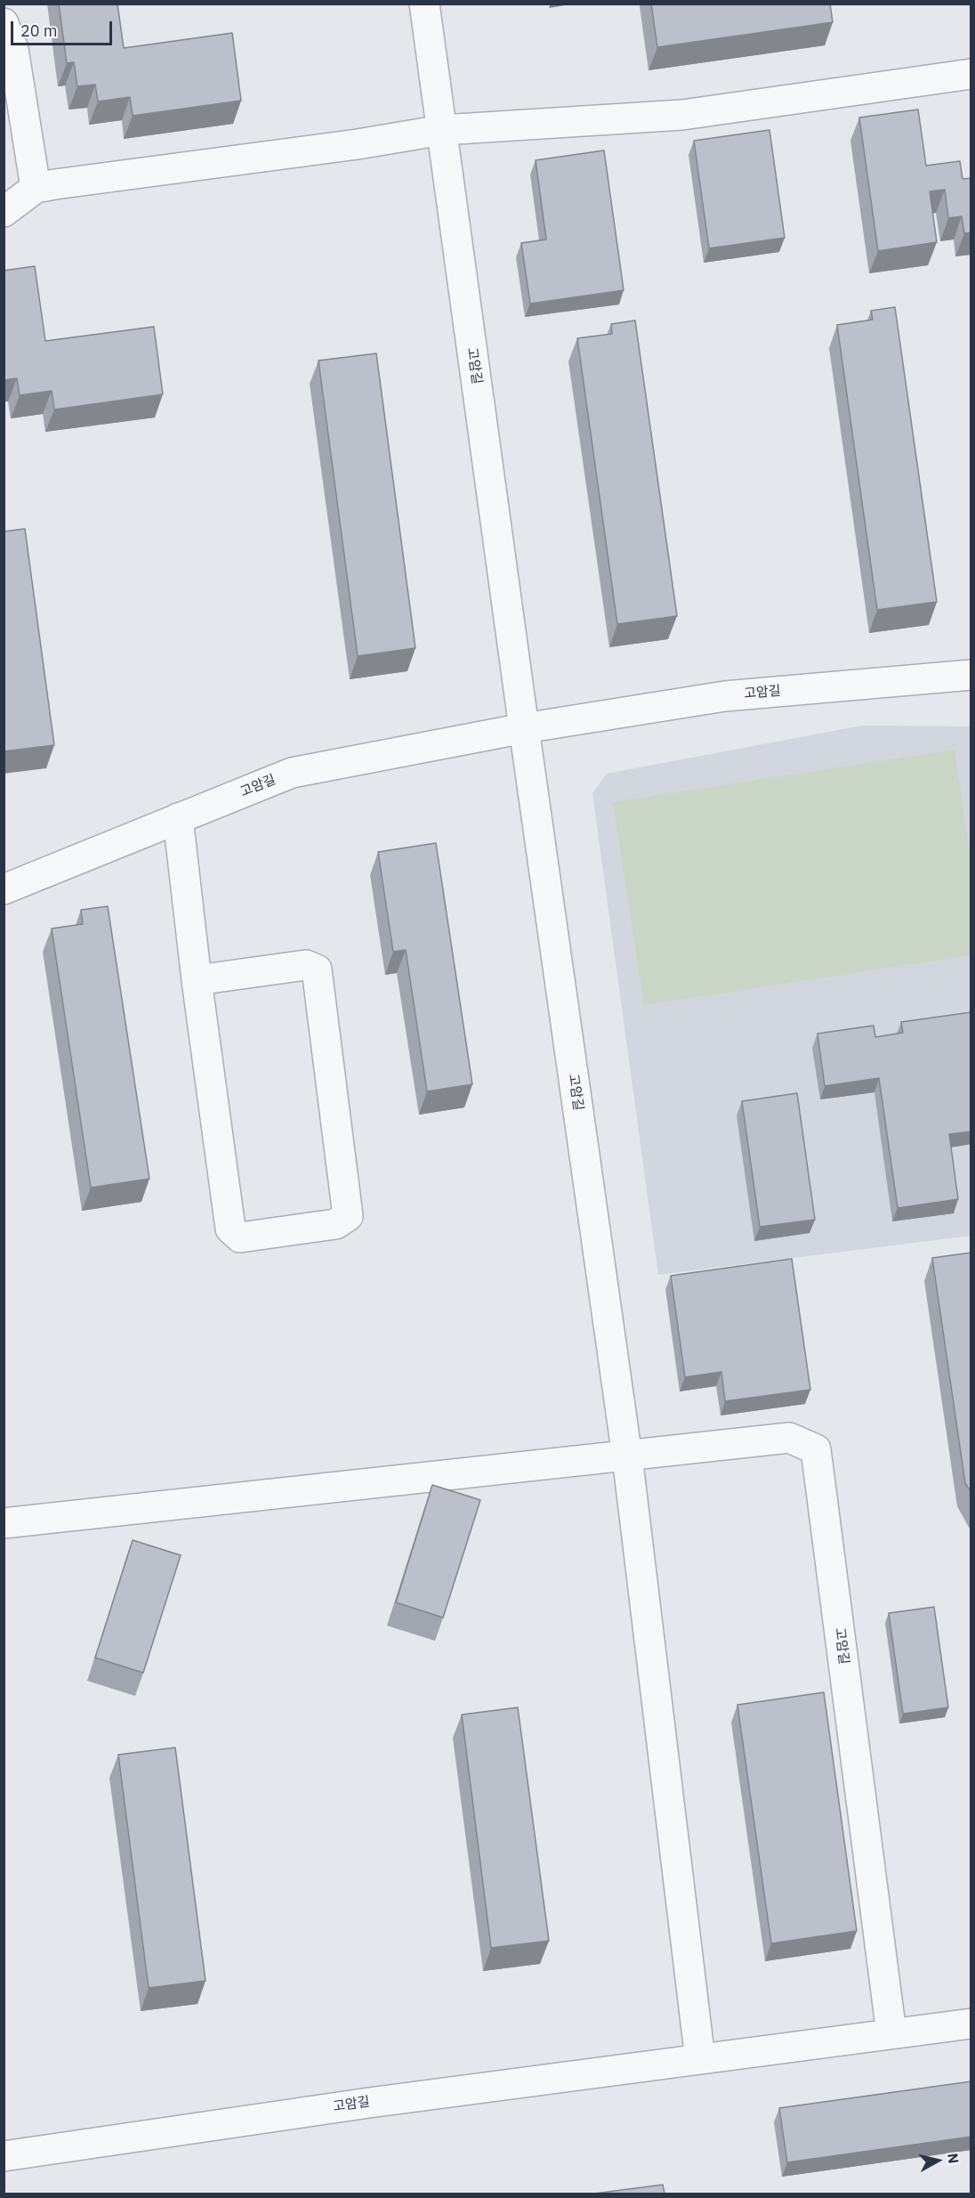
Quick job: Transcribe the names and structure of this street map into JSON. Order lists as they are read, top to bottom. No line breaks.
{"streets":{"street":["고암길"]},"scale_bar":"20 m","north":"right"}
